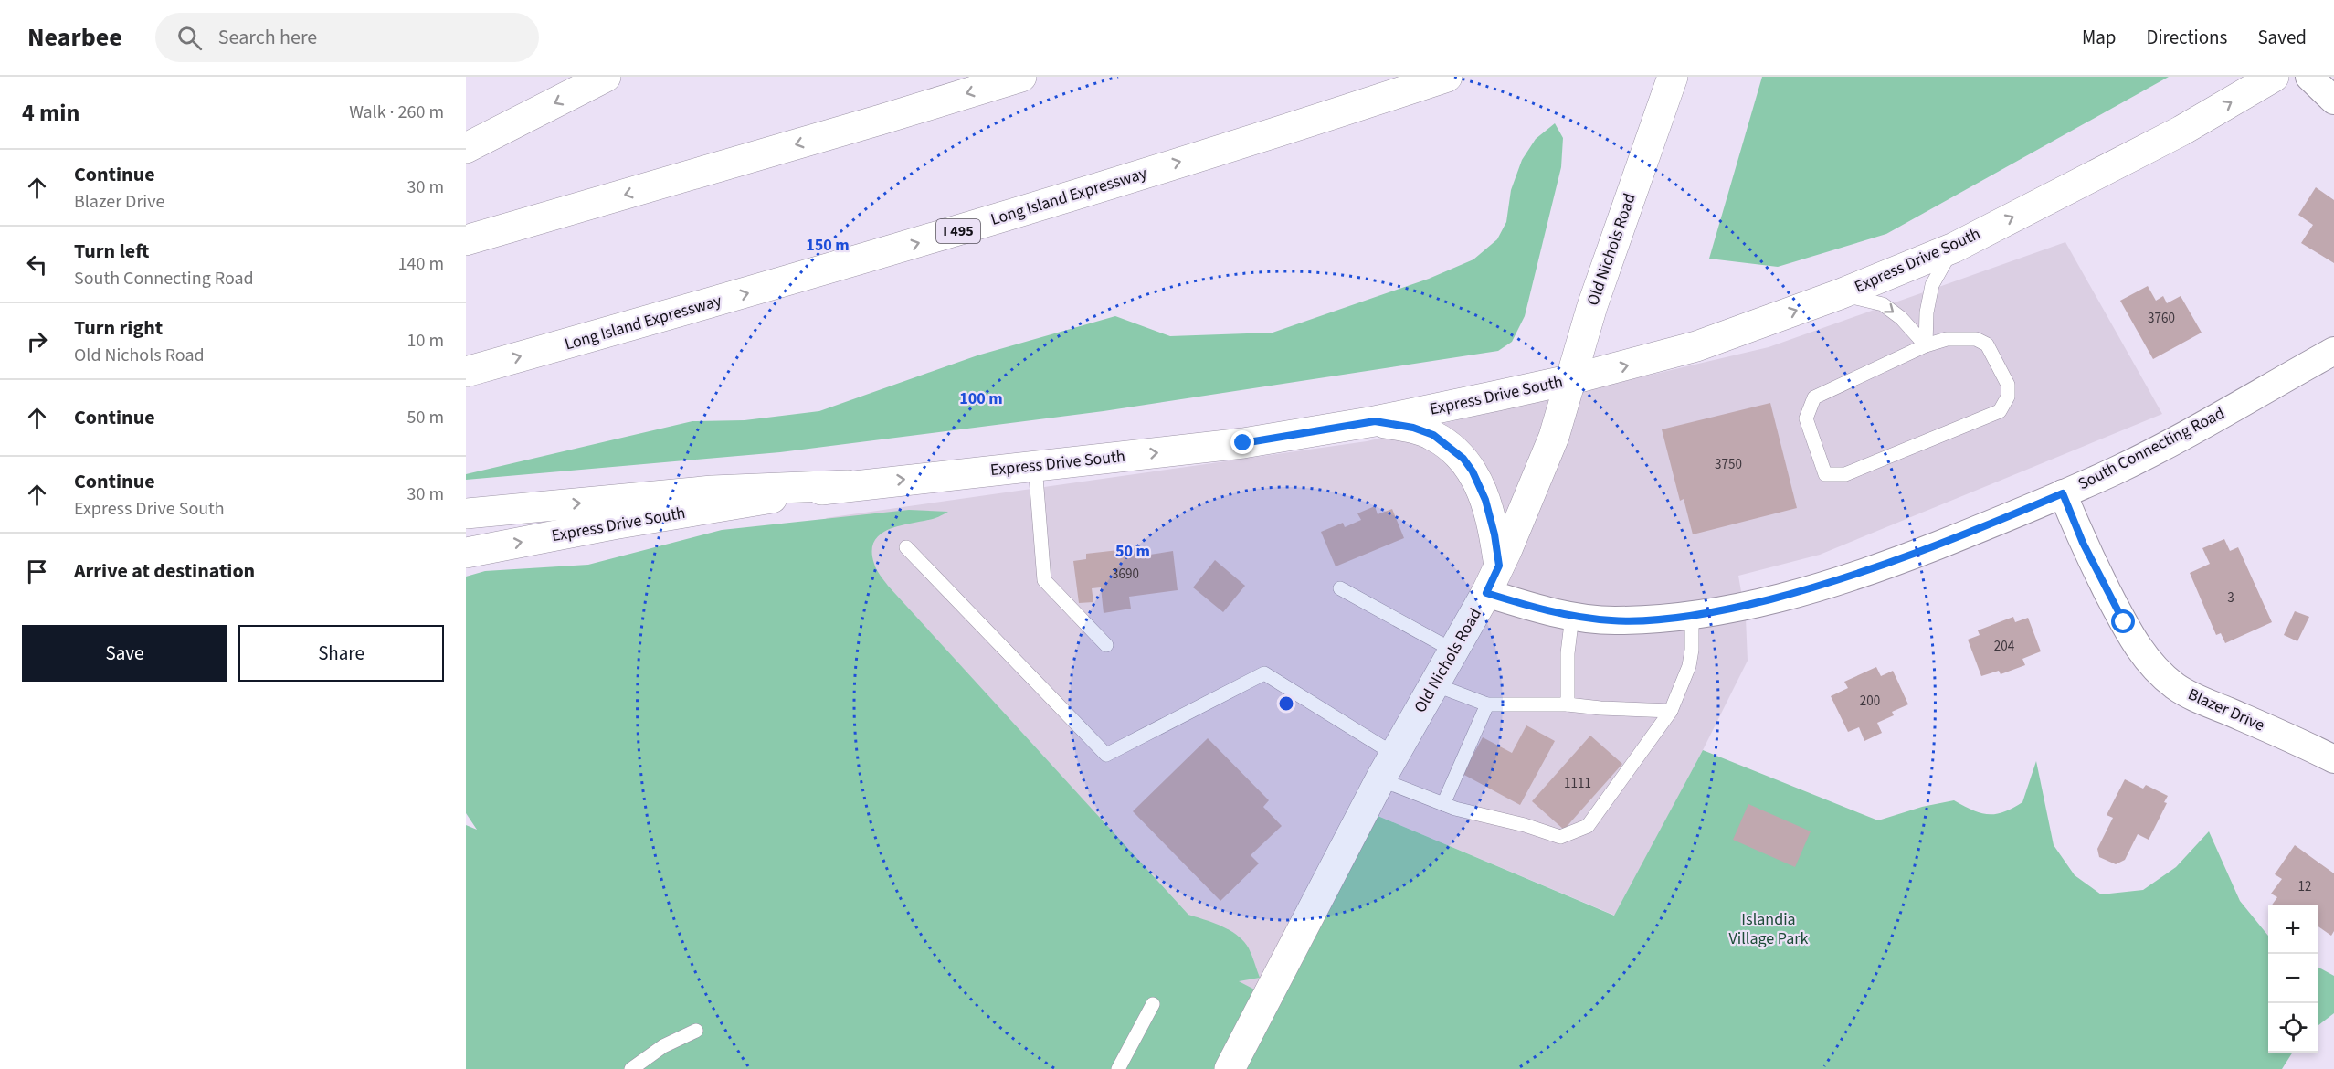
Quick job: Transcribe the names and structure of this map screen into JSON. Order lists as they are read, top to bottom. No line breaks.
{"streets":{"main road":["Long Island Expressway","I 495","Old Nichols Road","Express Drive South"],"street":["South Connecting Road","Blazer Drive"]},"crossings":[["Old Nichols Road","Express Drive South"],["Old Nichols Road","South Connecting Road"],["South Connecting Road","Blazer Drive"]],"one_way":["Express Drive South"],"parks":["Islandia Village Park"],"house_numbers":["3760","3750","3690","3","204","200","1111","12"],"page":{"header":"Nearbee","search":"Search here","nav":["Map","Directions","Saved"],"heading":["4 min","Walk · 260 m"],"list":[["Continue","Blazer Drive","30 m"],["Turn left","South Connecting Road","140 m"],["Turn right","Old Nichols Road","10 m"],["Continue","50 m"],["Continue","Express Drive South","30 m"],"Arrive at destination"],"buttons":["Save","Share"],"map_buttons":["+","−"]},"rings":["150 m","100 m","50 m"]}
